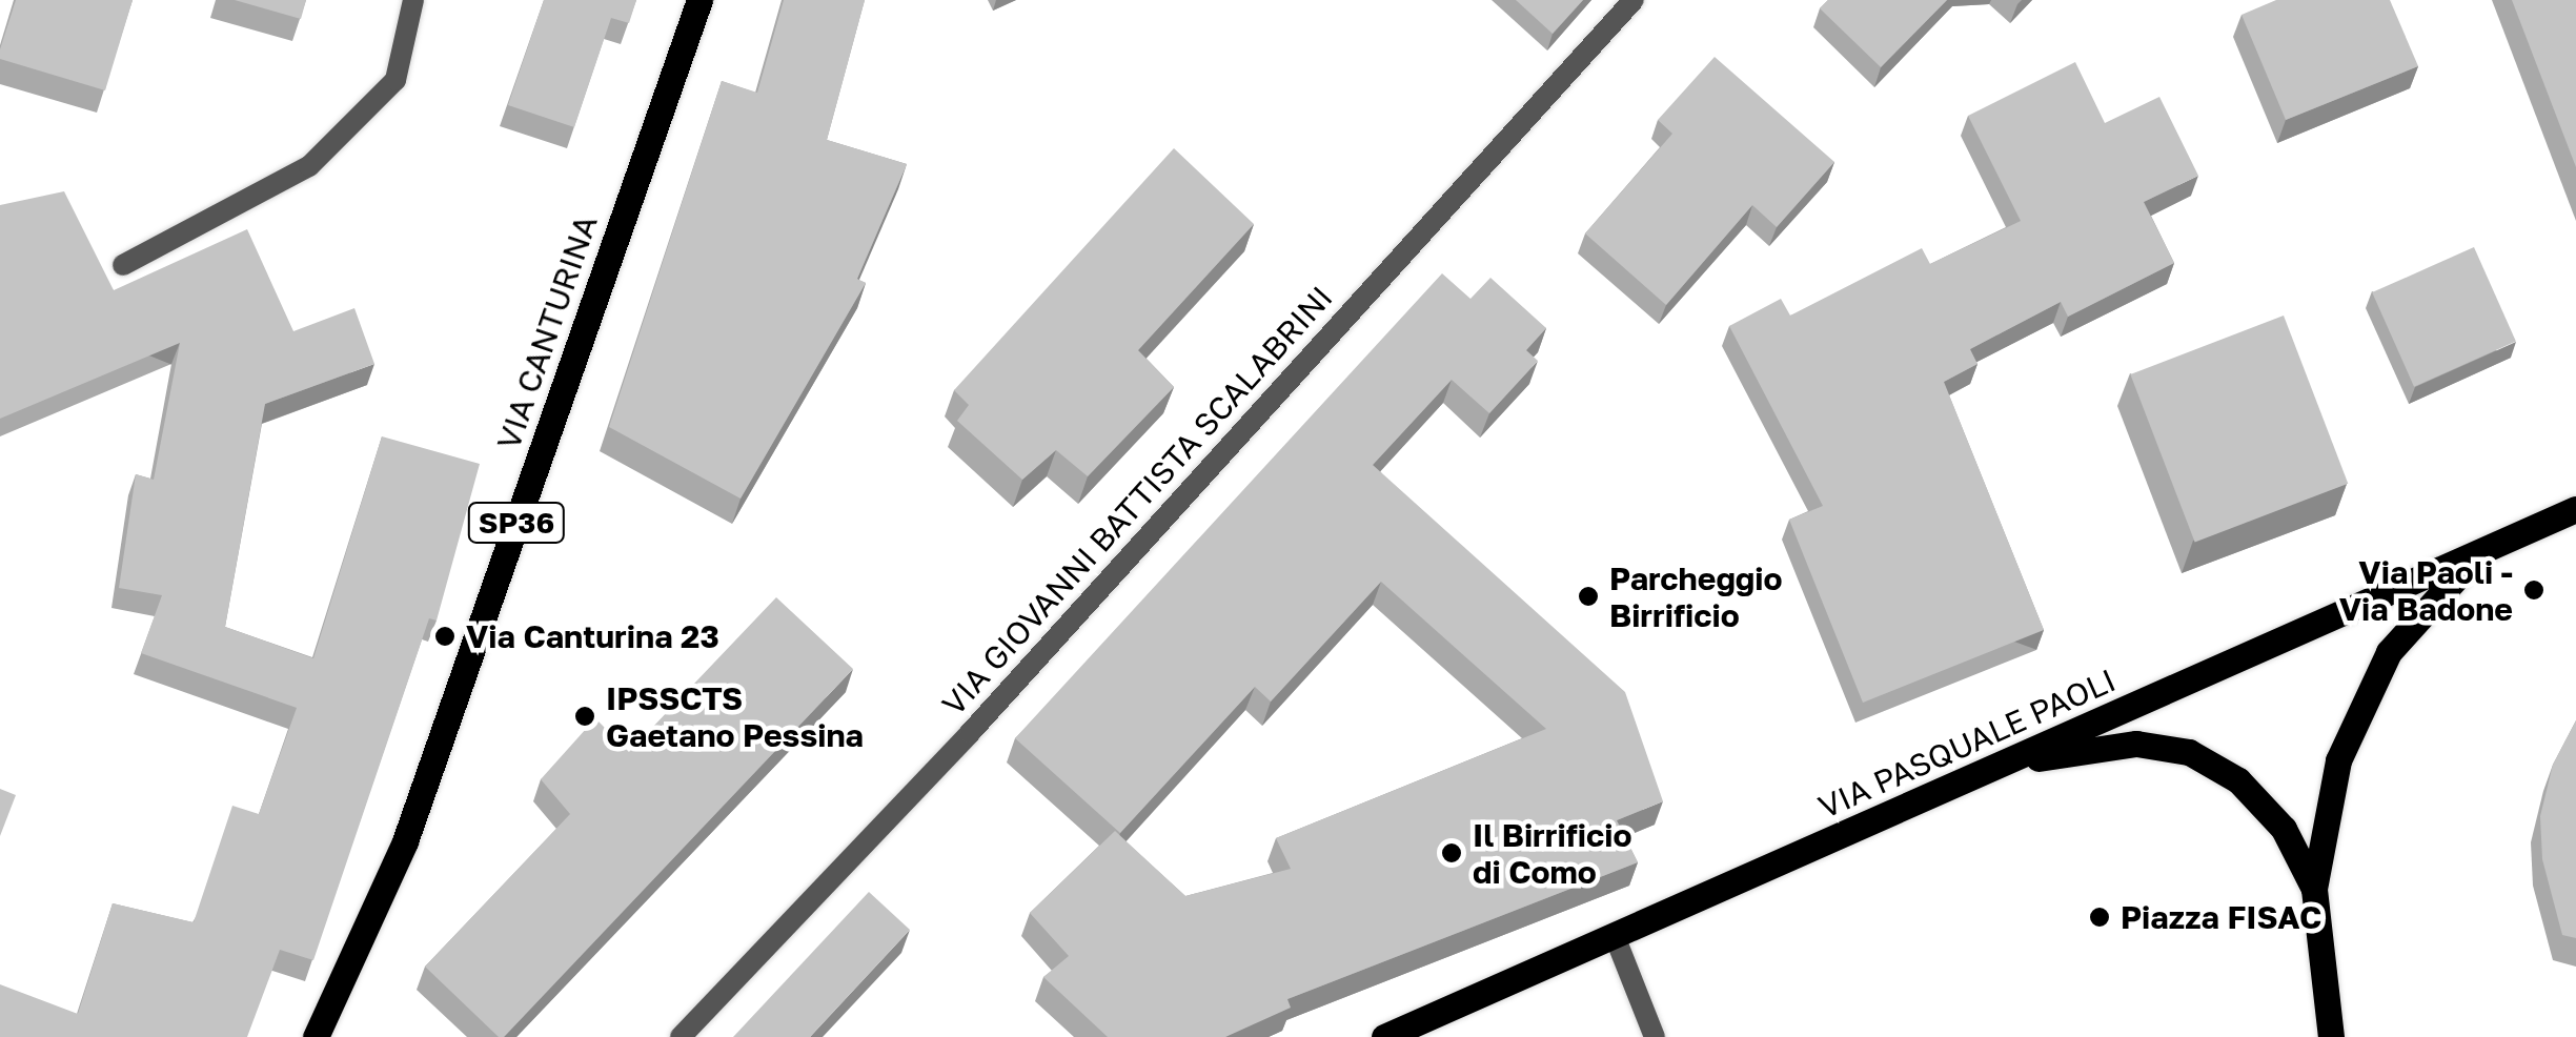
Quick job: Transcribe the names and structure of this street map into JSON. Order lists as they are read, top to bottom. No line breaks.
{"streets":{"main road":["VIA CANTURINA","SP36","VIA PASQUALE PAOLI"],"street":["VIA GIOVANNI BATTISTA SCALABRINI"]},"places":["Via Paoli - Via Badone","Parcheggio Birrificio","Via Canturina 23","IPSSCTS Gaetano Pessina","Il Birrificio di Como","Piazza FISAC"]}
